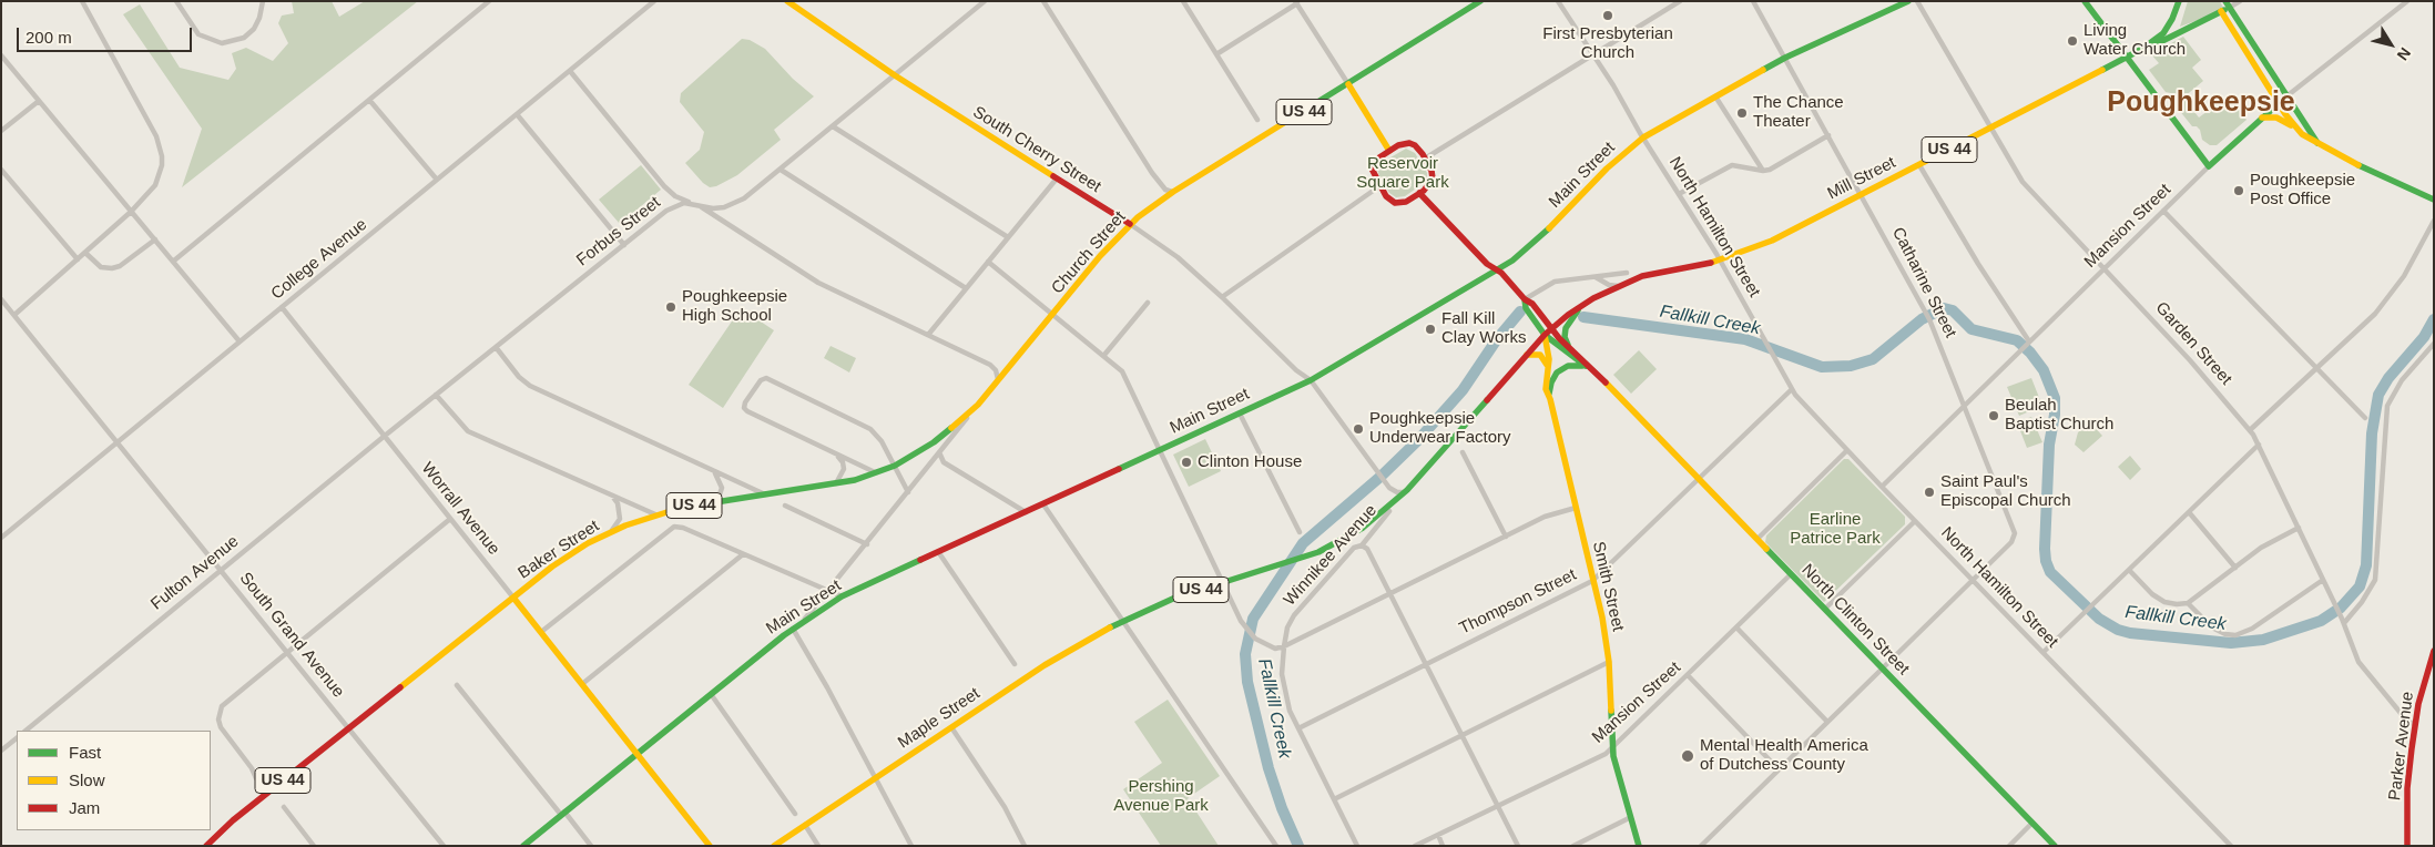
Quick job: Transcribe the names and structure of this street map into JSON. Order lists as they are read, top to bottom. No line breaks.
{"streets":{"main road":["US 44","South Cherry Street","Main Street","Mill Street","Mansion Street","Church Street","Worrall Avenue","Baker Street","Winnikee Avenue","Smith Street","North Clinton Street","Maple Street","Parker Avenue"],"street":["North Hamilton Street","Forbus Street","College Avenue","Catharine Street","Garden Street","Fulton Avenue","Thompson Street","South Grand Avenue"]},"crossings":[["US 44","Mill Street"],["US 44","Baker Street"],["US 44","Winnikee Avenue"],["US 44","South Grand Avenue"],["US 44","Maple Street"],["South Cherry Street","Main Street"],["South Cherry Street","Forbus Street"],["South Cherry Street","Church Street"],["South Cherry Street","Winnikee Avenue"],["Main Street","North Hamilton Street"],["Main Street","Church Street"],["Main Street","Catharine Street"],["Main Street","Worrall Avenue"],["Main Street","North Clinton Street"],["Mill Street","North Hamilton Street"],["Mill Street","Catharine Street"],["Mill Street","Garden Street"],["Mill Street","Winnikee Avenue"],["Mill Street","North Clinton Street"],["Mansion Street","North Hamilton Street"],["Mansion Street","Catharine Street"],["Mansion Street","Garden Street"],["Mansion Street","Smith Street"],["Mansion Street","North Clinton Street"],["North Hamilton Street","Catharine Street"],["North Hamilton Street","Thompson Street"],["Forbus Street","Worrall Avenue"],["Forbus Street","Fulton Avenue"],["Church Street","Baker Street"],["College Avenue","Worrall Avenue"],["College Avenue","South Grand Avenue"],["Garden Street","Parker Avenue"],["Worrall Avenue","Baker Street"],["Worrall Avenue","Fulton Avenue"],["Baker Street","South Grand Avenue"],["Winnikee Avenue","Smith Street"],["Winnikee Avenue","Thompson Street"],["Winnikee Avenue","North Clinton Street"],["Fulton Avenue","South Grand Avenue"],["Smith Street","Thompson Street"],["Smith Street","North Clinton Street"],["Thompson Street","North Clinton Street"]],"districts":["Poughkeepsie"],"water":["Fallkill Creek"],"parks":["Reservoir Square Park","Earline Patrice Park","Pershing Avenue Park"],"places":["First Presbyterian Church","Living Water Church","The Chance Theater","Poughkeepsie Post Office","Poughkeepsie High School","Fall Kill Clay Works","Beulah Baptist Church","Poughkeepsie Underwear Factory","Clinton House","Saint Paul's Episcopal Church","Mental Health America of Dutchess County"],"legend":["Fast","Slow","Jam"],"scale_bar":"200 m","north":"bottom right"}
